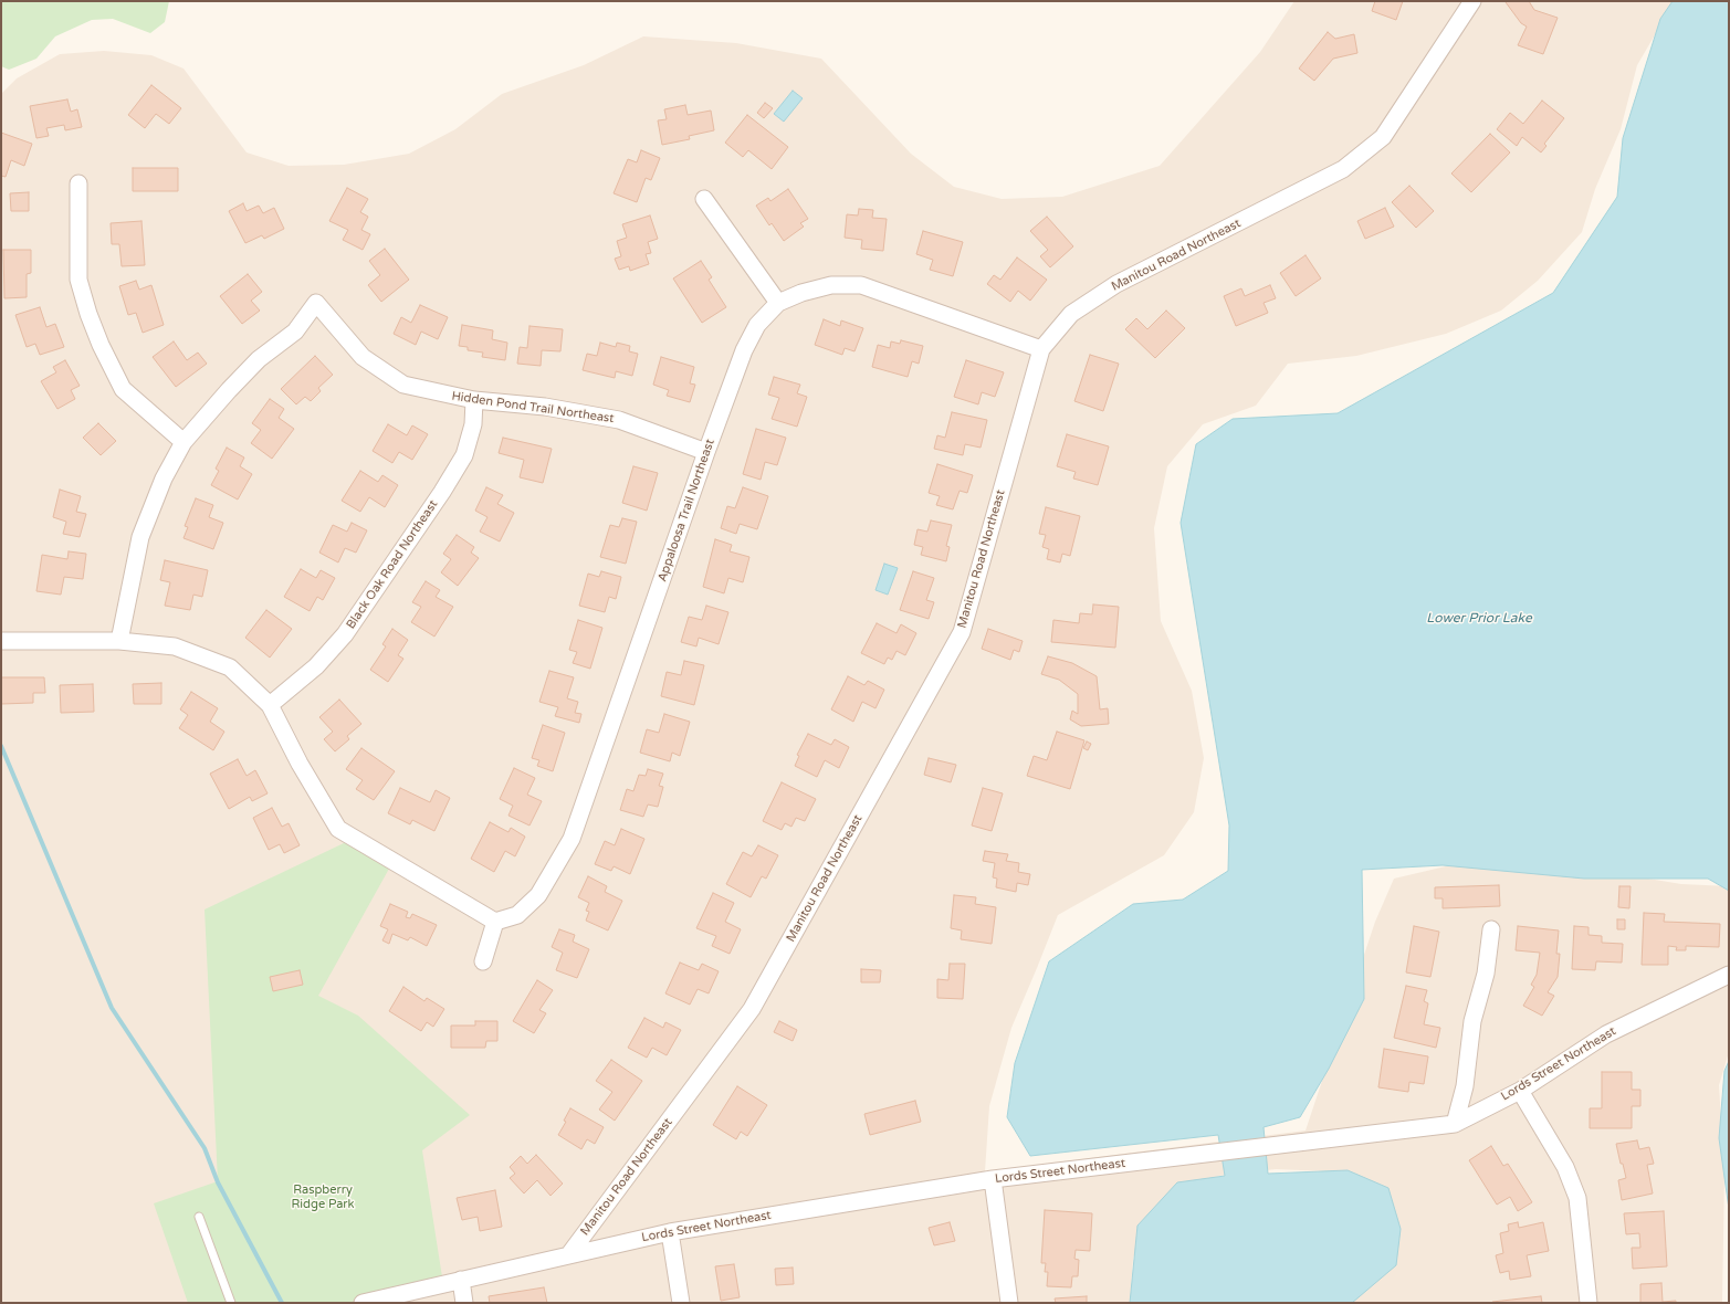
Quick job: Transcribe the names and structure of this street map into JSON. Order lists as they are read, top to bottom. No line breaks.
{"streets":{"street":["Manitou Road Northeast","Hidden Pond Trail Northeast","Appaloosa Trail Northeast","Black Oak Road Northeast","Lords Street Northeast"]},"crossings":[["Manitou Road Northeast","Appaloosa Trail Northeast"],["Manitou Road Northeast","Lords Street Northeast"],["Hidden Pond Trail Northeast","Appaloosa Trail Northeast"],["Hidden Pond Trail Northeast","Black Oak Road Northeast"]],"water":["Lower Prior Lake"],"parks":["Raspberry Ridge Park"]}
